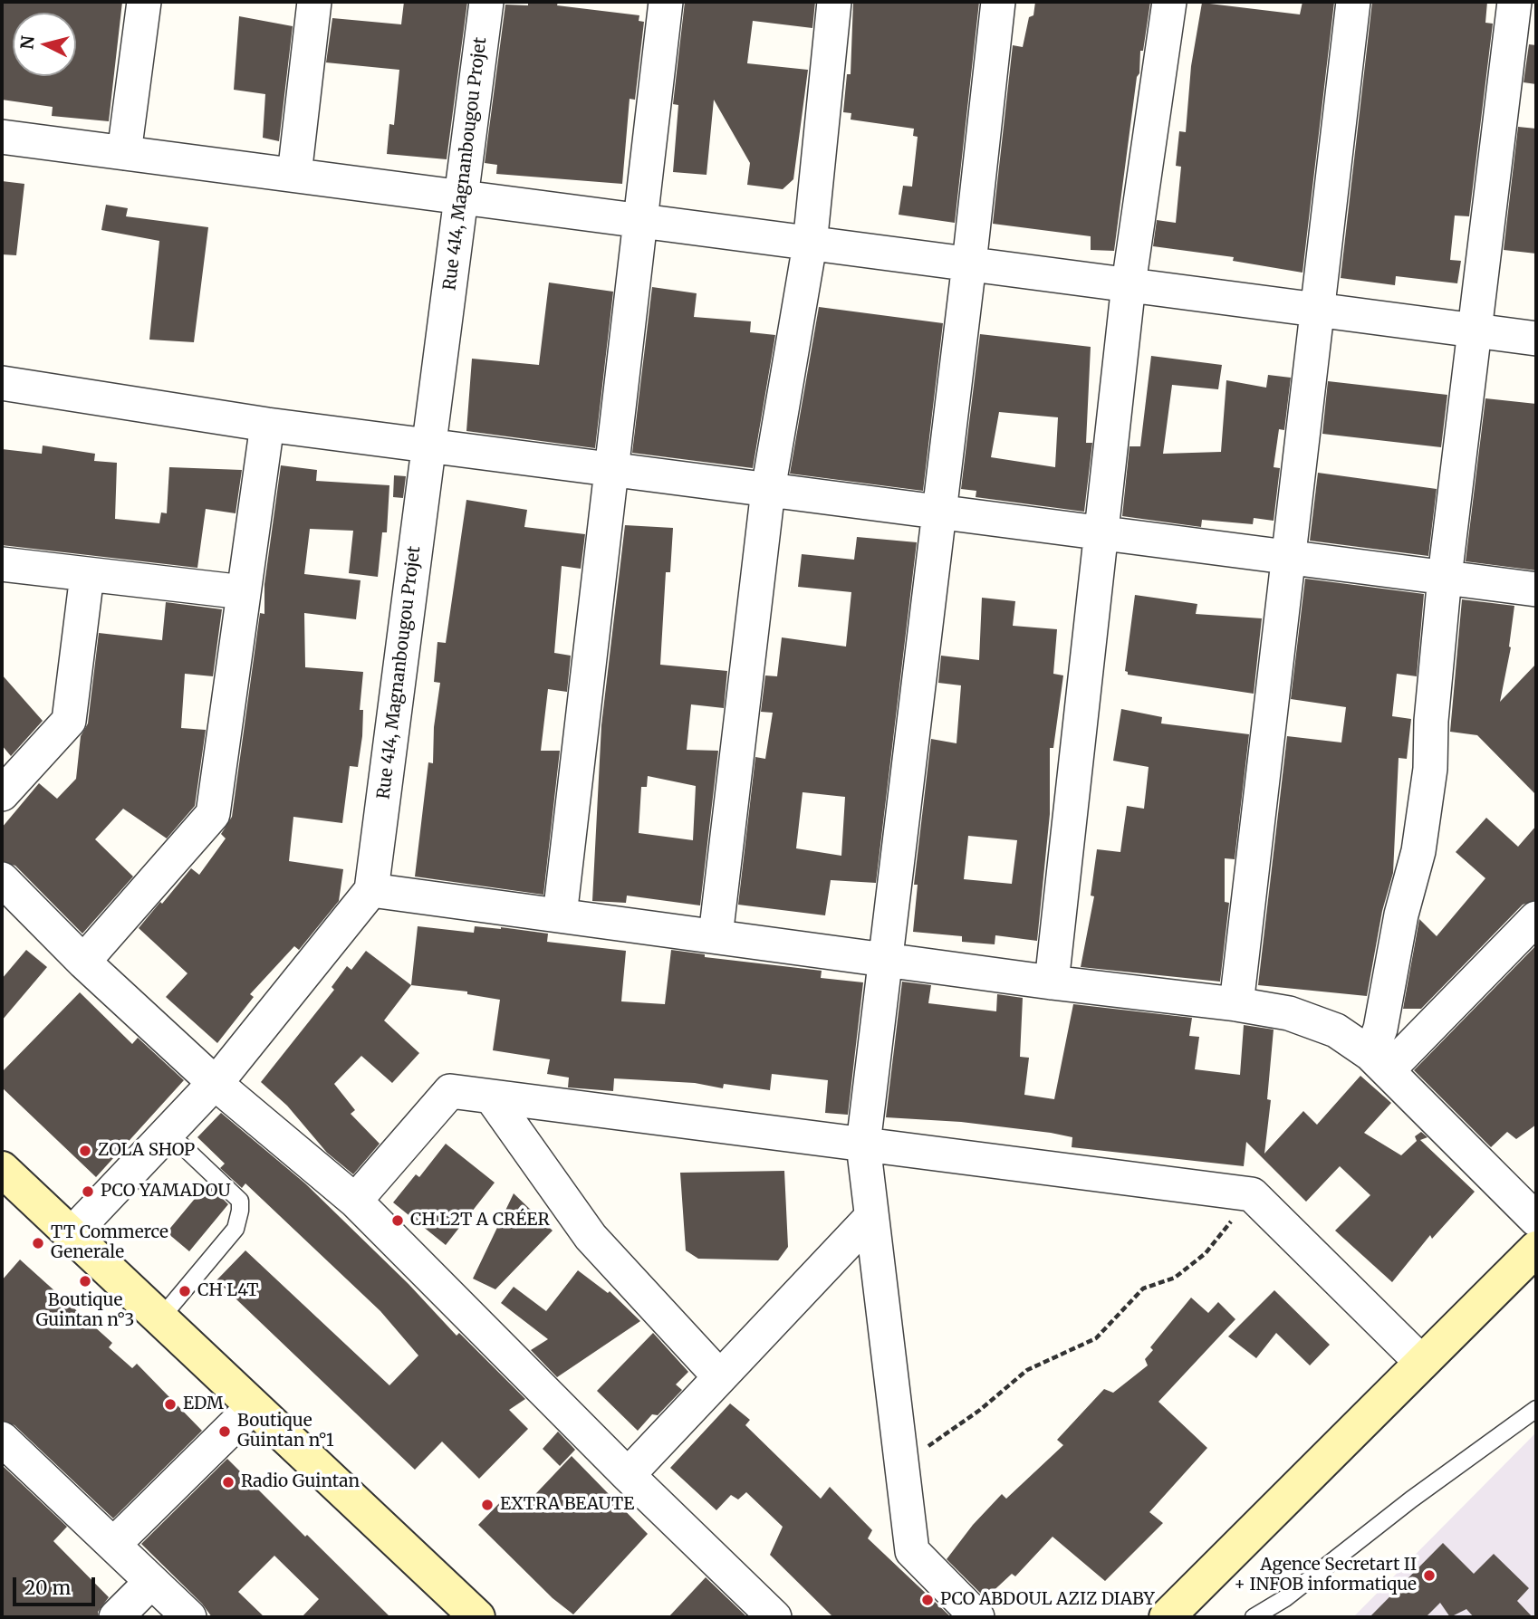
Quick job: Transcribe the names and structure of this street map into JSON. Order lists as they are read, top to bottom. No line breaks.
{"streets":{"street":["Rue 414, Magnanbougou Projet"]},"places":["ZOLA SHOP","PCO YAMADOU","CH L2T A CRÉER","TT Commerce Generale","Boutique Guintan n°3","CH L4T","EDM","Boutique Guintan n°1","Radio Guintan","EXTRA BEAUTE","Agence Secretart II + INFOB informatique","PCO ABDOUL AZIZ DIABY"],"scale_bar":"20 m","north":"left"}
